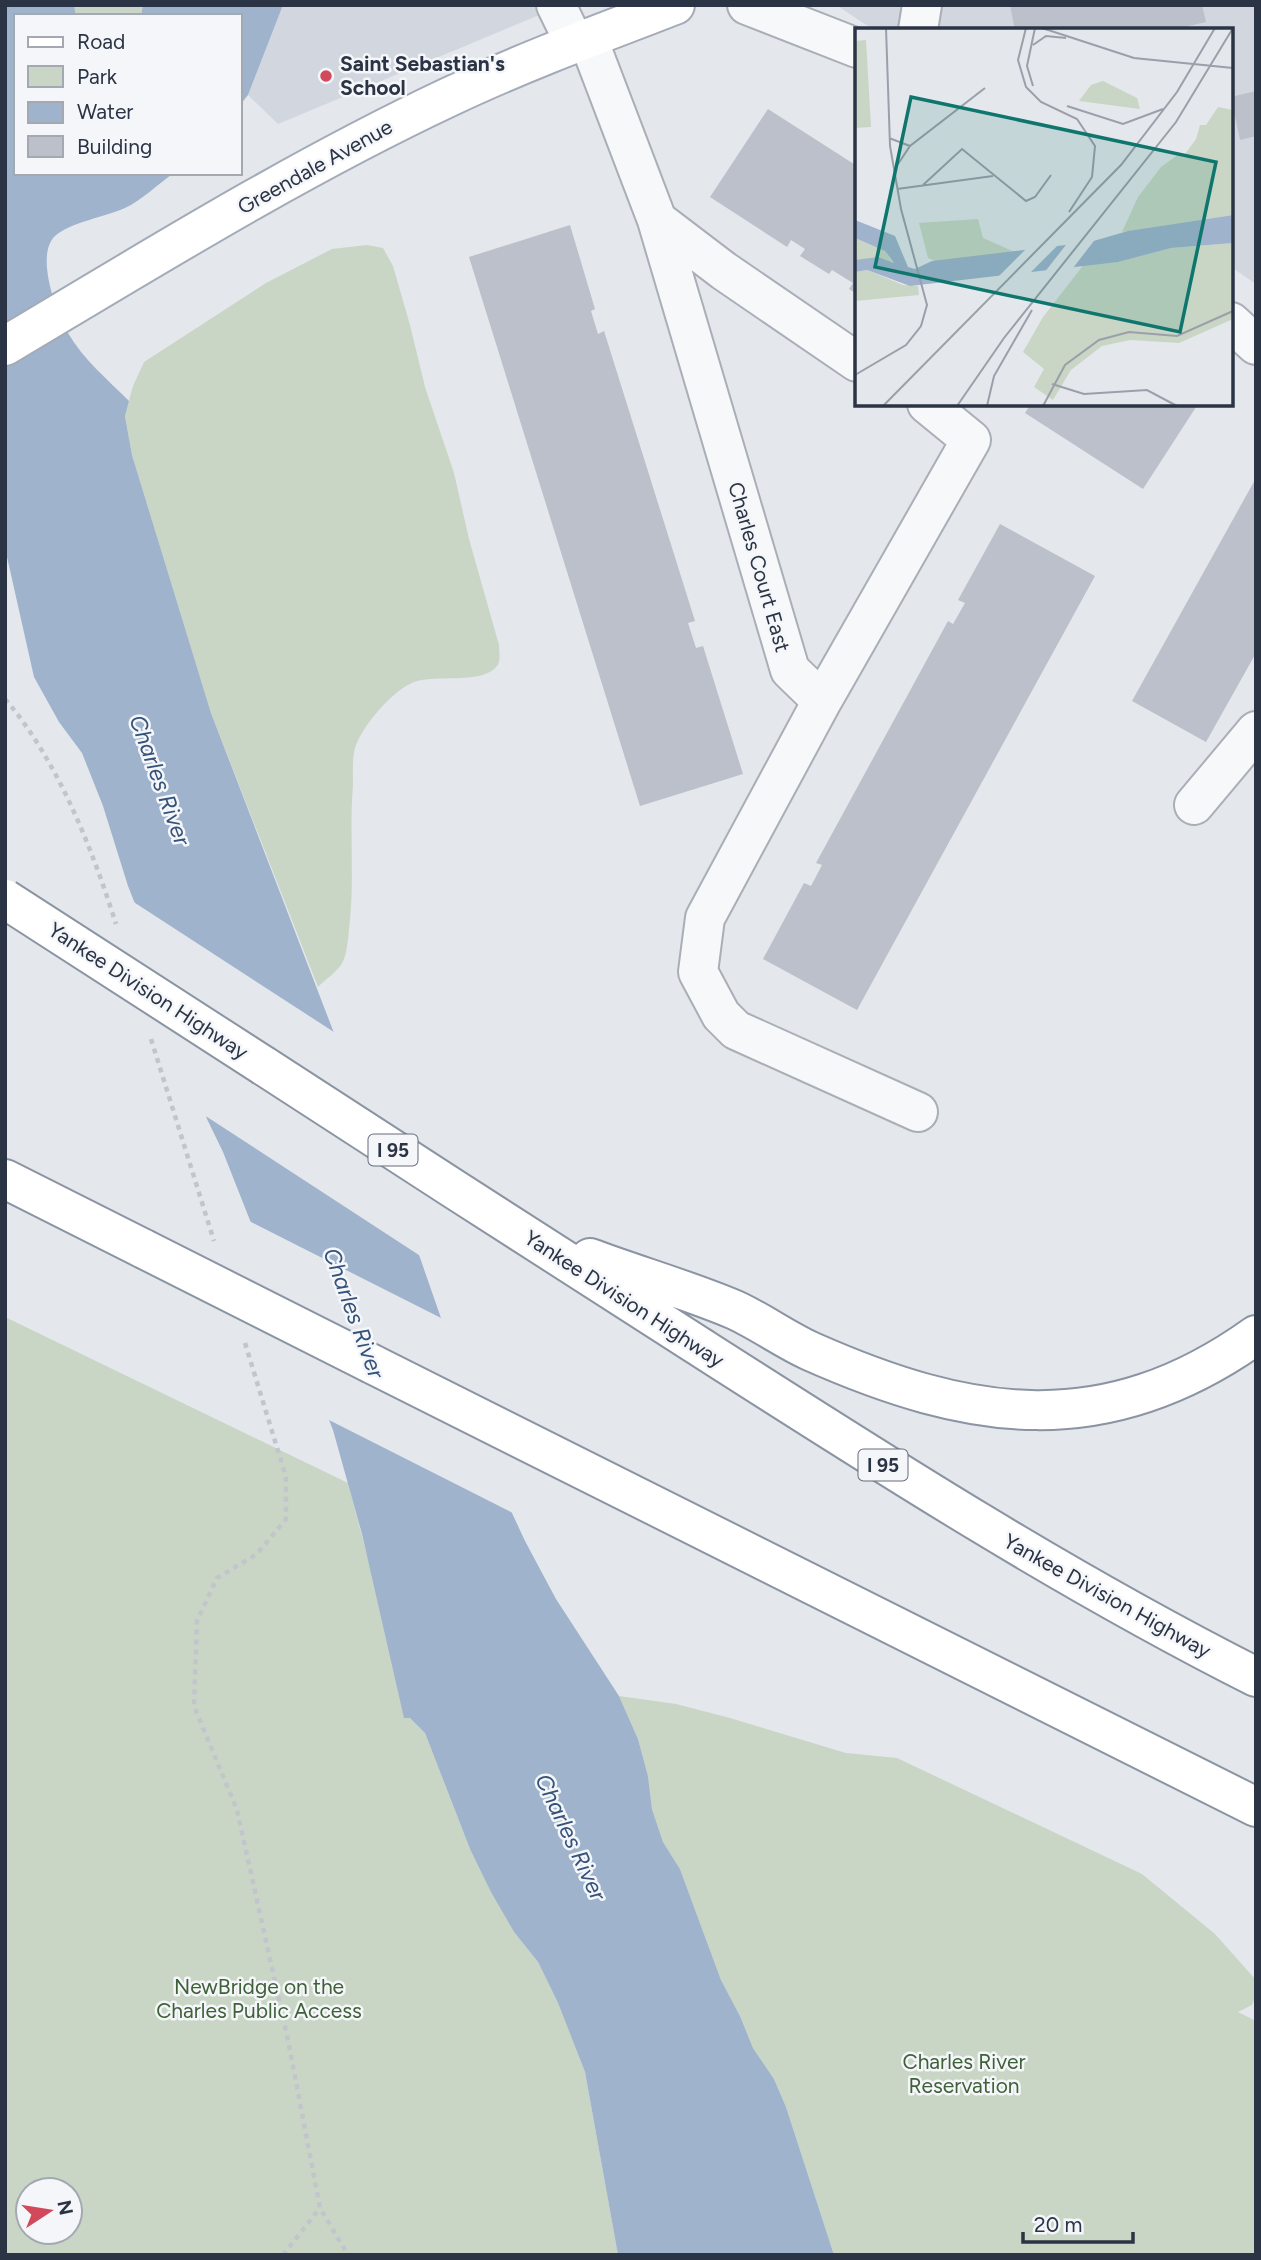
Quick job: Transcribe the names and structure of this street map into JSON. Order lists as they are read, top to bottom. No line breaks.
{"streets":{"main road":["Greendale Avenue","Yankee Division Highway","I 95"],"street":["Charles Court East"]},"crossings":[["Greendale Avenue","Charles Court East"]],"water":["Charles River"],"parks":["NewBridge on the Charles Public Access","Charles River Reservation"],"places":["Saint Sebastian's School"],"legend":["Road","Park","Water","Building"],"scale_bar":"20 m","north":"right"}
